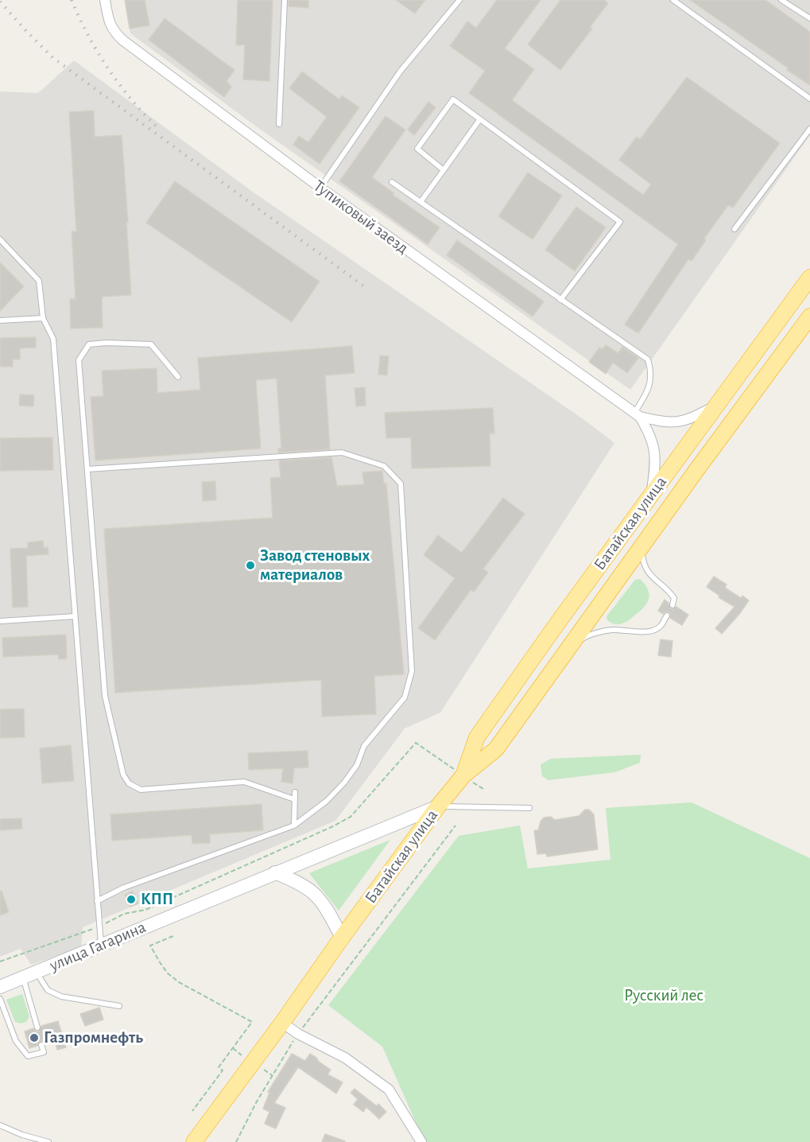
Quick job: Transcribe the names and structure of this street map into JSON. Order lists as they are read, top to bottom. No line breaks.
{"streets":{"highway":["Батайская улица"],"main road":["улица Гагарина"],"street":["Тупиковый заезд"]},"crossings":[["Батайская улица","улица Гагарина"]],"parks":["Русский лес"],"places":["Завод стеновых материалов","КПП","Газпромнефть"]}
